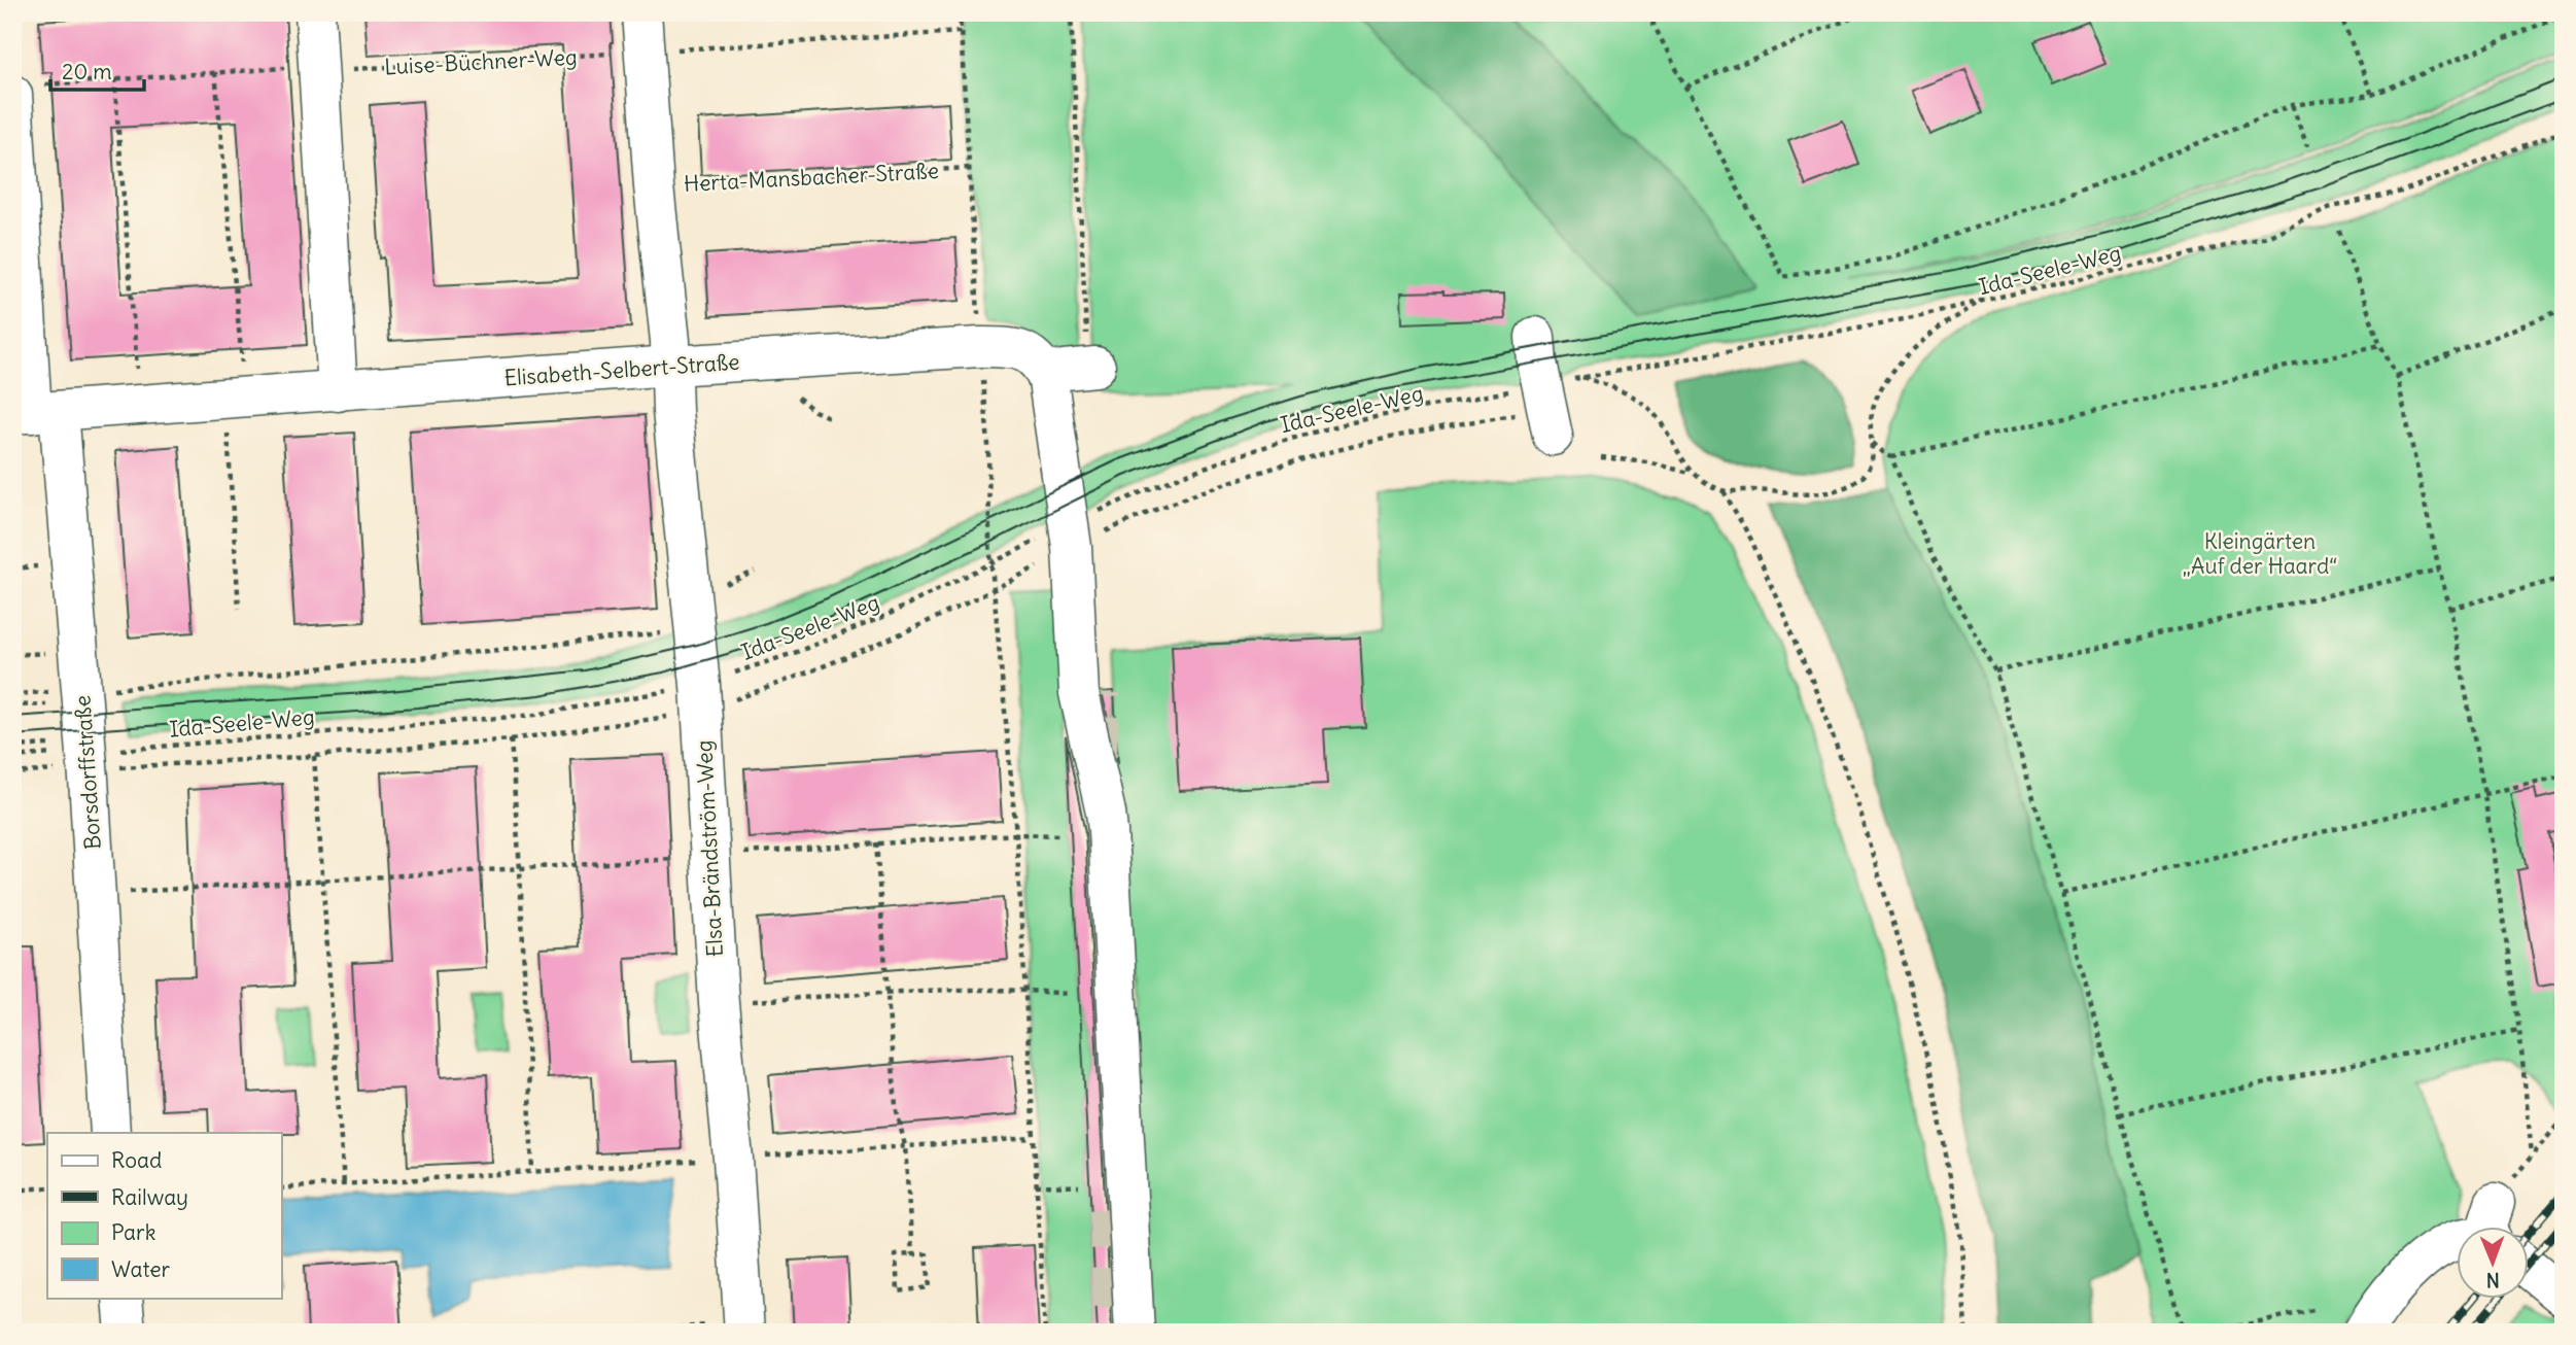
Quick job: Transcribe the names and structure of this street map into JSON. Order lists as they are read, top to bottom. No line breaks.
{"streets":{"street":["Herta-Mansbacher-Straße","Elisabeth-Selbert-Straße","Borsdorffstraße","Elsa-Brändström-Weg"],"path":["Luise-Büchner-Weg","Ida-Seele-Weg"]},"crossings":[["Luise-Büchner-Weg","Herta-Mansbacher-Straße"],["Luise-Büchner-Weg","Borsdorffstraße"],["Herta-Mansbacher-Straße","Elisabeth-Selbert-Straße"],["Herta-Mansbacher-Straße","Elsa-Brändström-Weg"],["Ida-Seele-Weg","Borsdorffstraße"],["Ida-Seele-Weg","Elsa-Brändström-Weg"],["Elisabeth-Selbert-Straße","Borsdorffstraße"],["Elisabeth-Selbert-Straße","Elsa-Brändström-Weg"]],"parks":["Kleingärten „Auf der Haard“"],"legend":["Road","Railway","Park","Water"],"scale_bar":"20 m","north":"bottom"}
